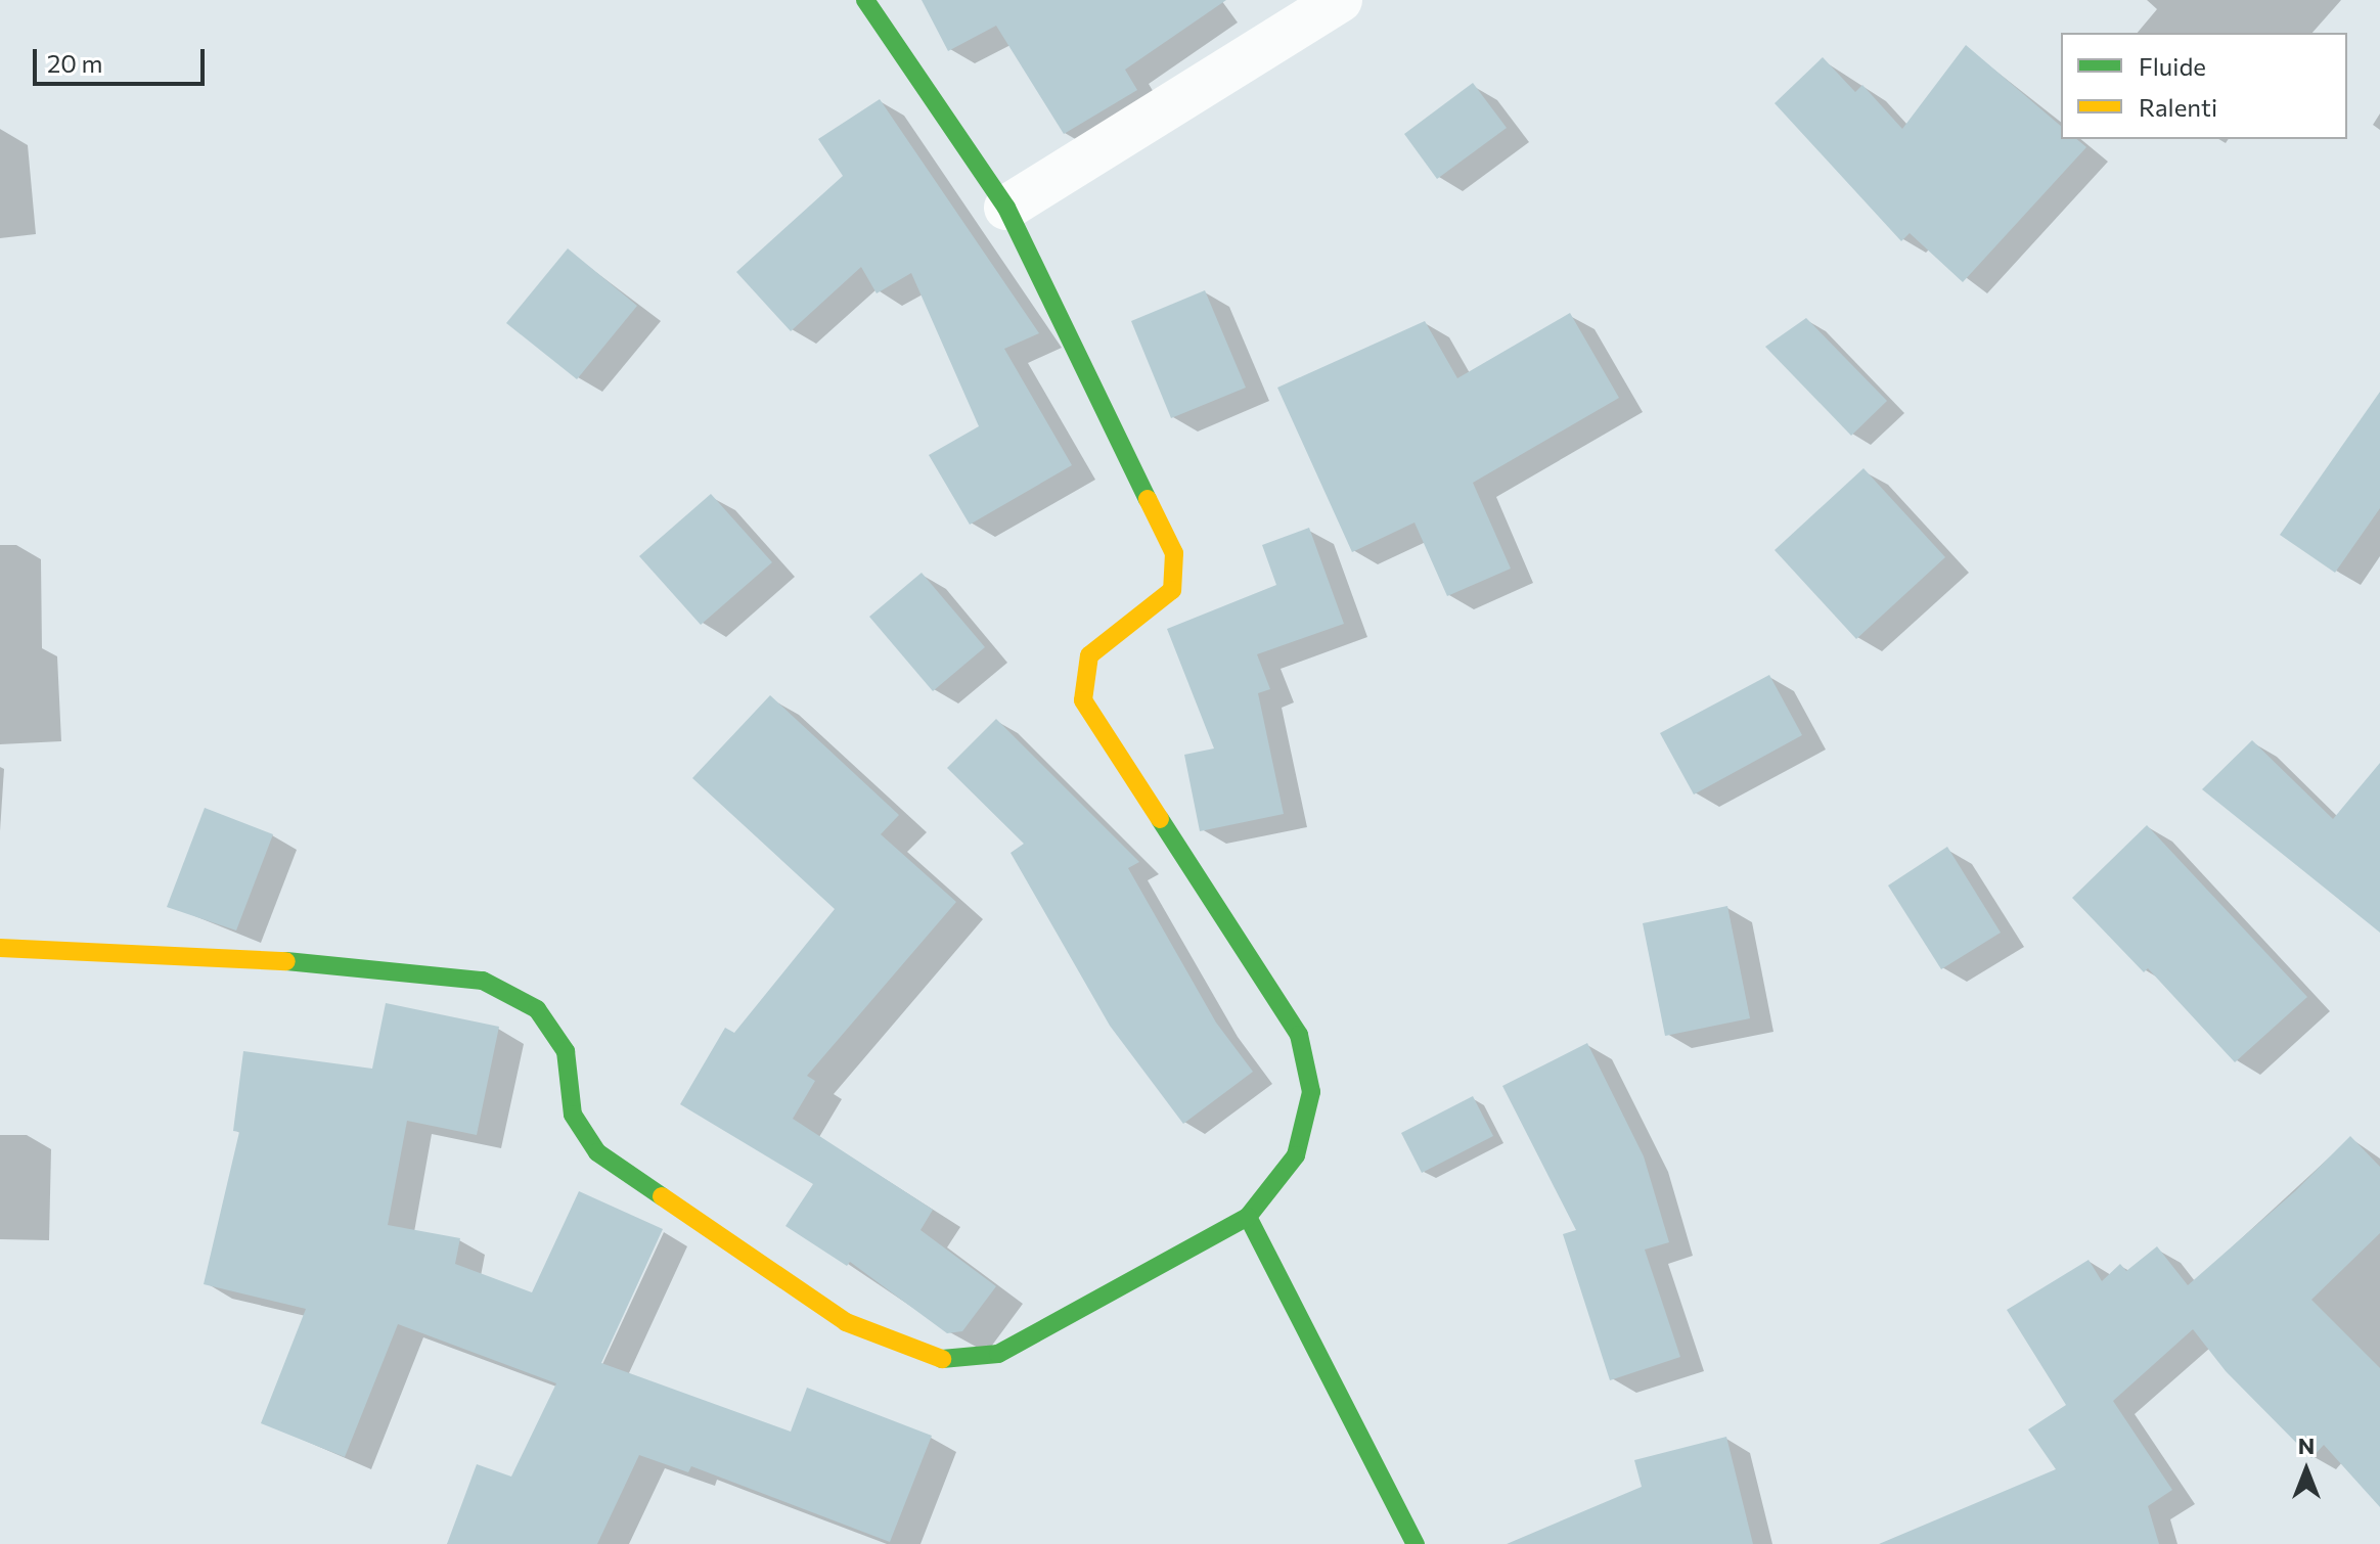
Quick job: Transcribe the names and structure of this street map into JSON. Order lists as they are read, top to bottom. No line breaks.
{"legend":["Fluide","Ralenti"],"scale_bar":"20 m","north":"top"}
